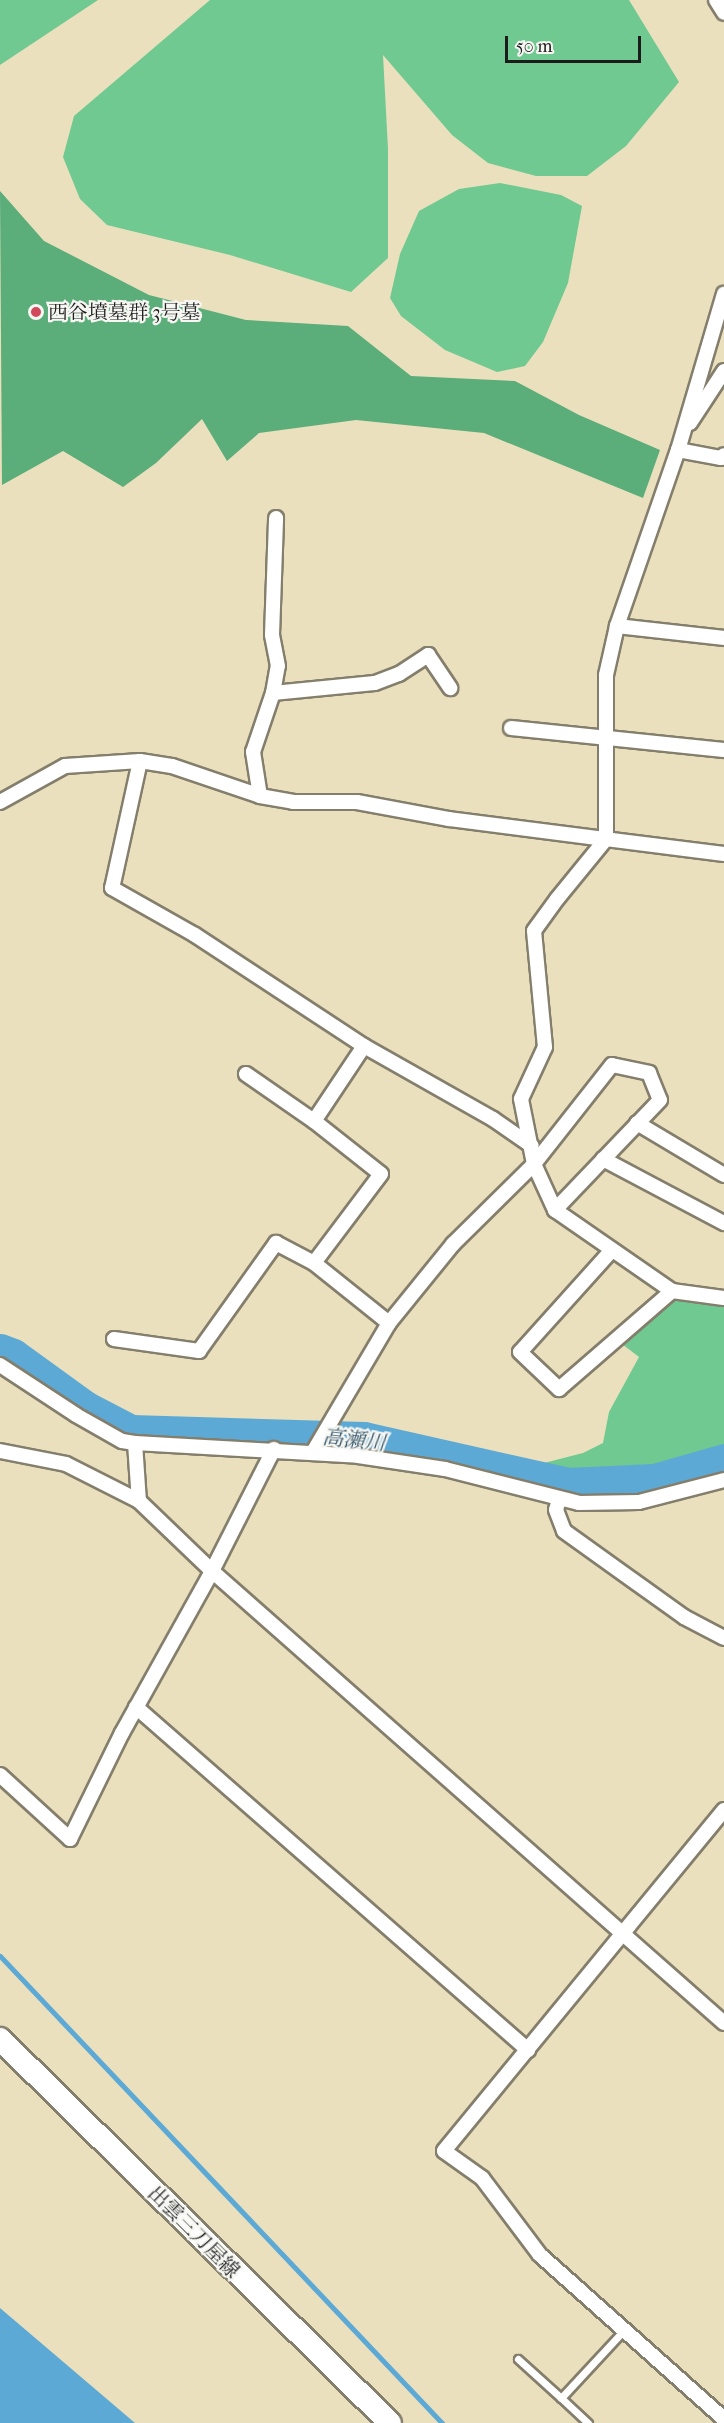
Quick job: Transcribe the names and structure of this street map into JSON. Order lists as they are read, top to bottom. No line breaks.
{"streets":{"main road":["出雲三刀屋線"]},"water":["高瀬川"],"places":["西谷墳墓群 3号墓"],"scale_bar":"50 m"}
